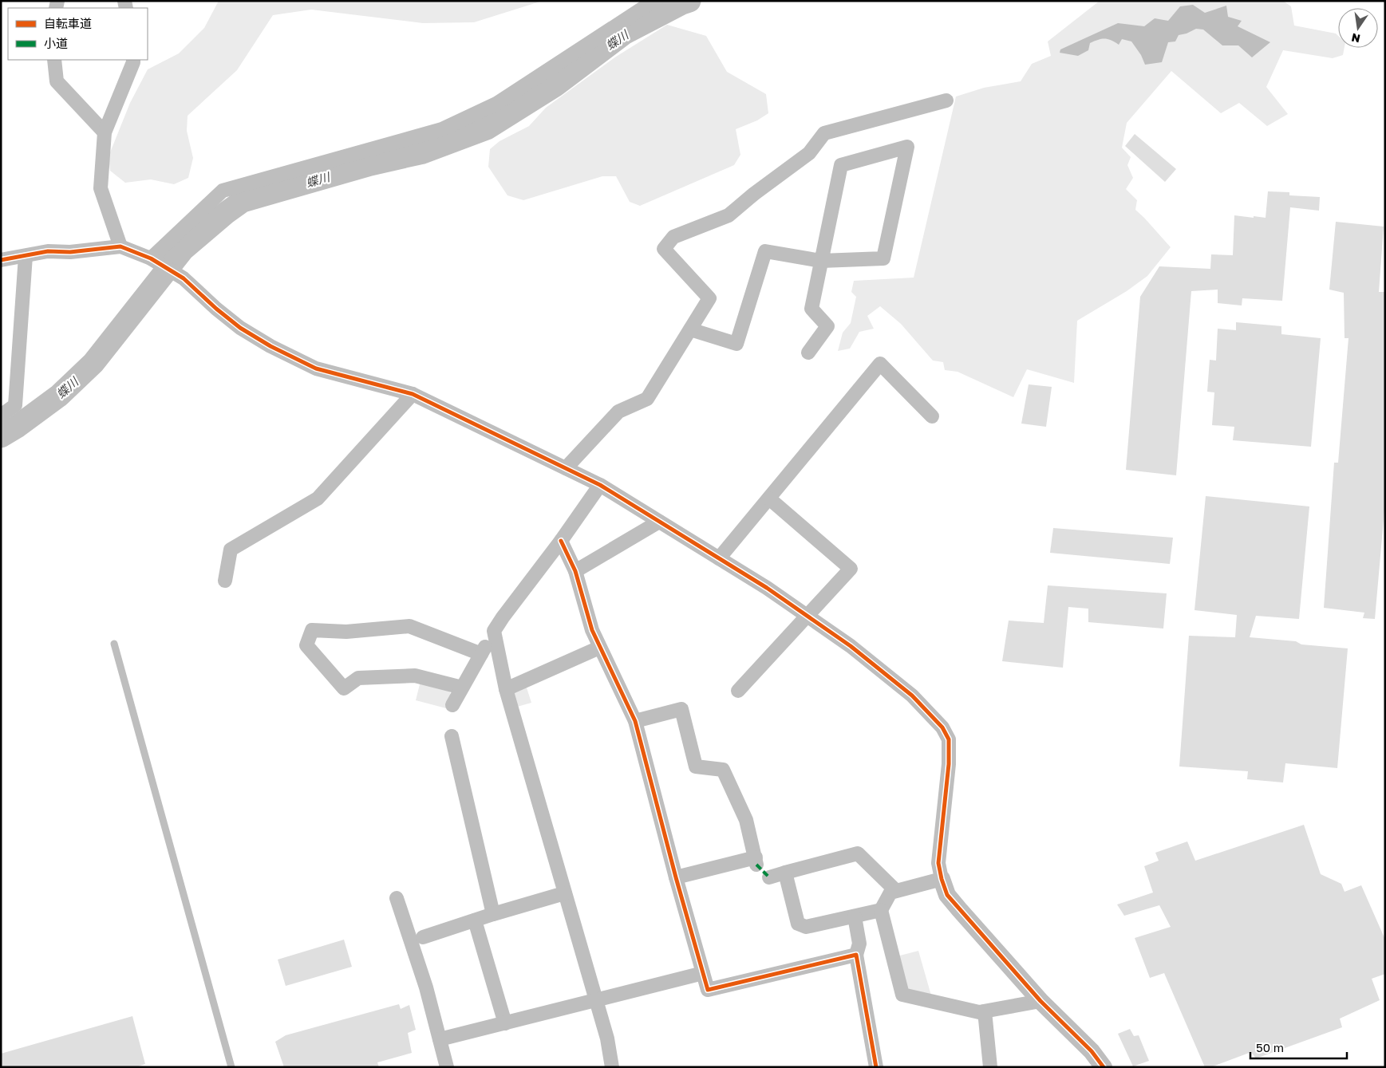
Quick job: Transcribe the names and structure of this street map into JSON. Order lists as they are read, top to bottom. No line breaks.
{"water":["蝶川"],"legend":["自転車道","小道"],"scale_bar":"50 m","north":"bottom"}
